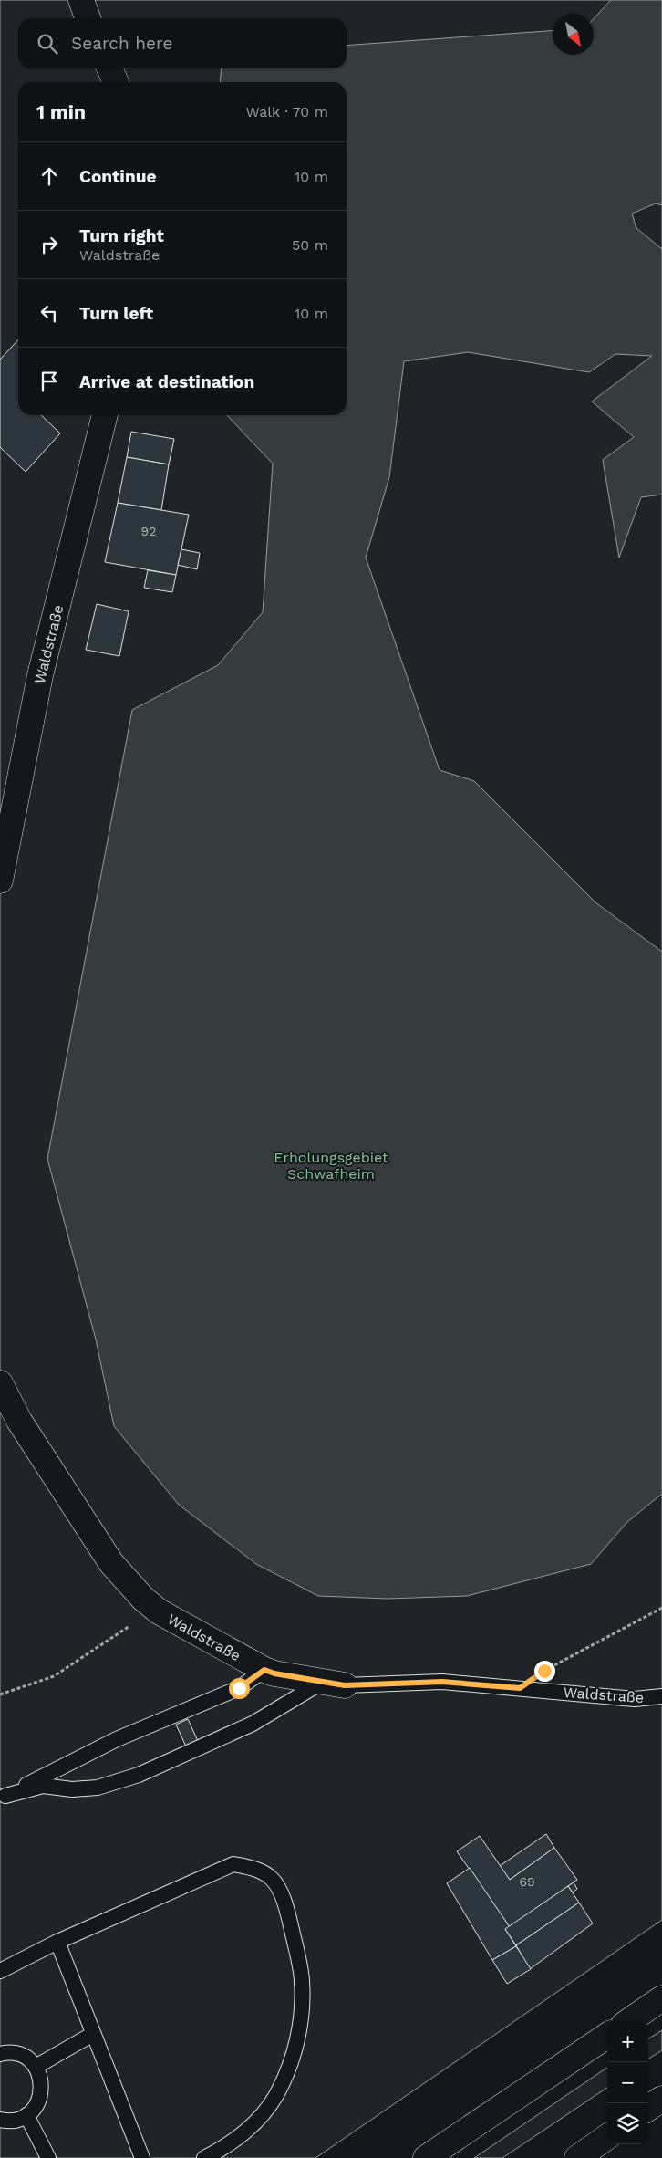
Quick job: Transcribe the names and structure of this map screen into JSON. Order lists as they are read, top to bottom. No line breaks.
{"streets":{"main road":["Waldstraße"]},"parks":["Erholungsgebiet Schwafheim"],"house_numbers":["92","69"],"north":"bottom right","page":{"search":"Search here","heading":["1 min","Walk · 70 m"],"list":[["Continue","10 m"],["Turn right","Waldstraße","50 m"],["Turn left","10 m"],"Arrive at destination"],"map_buttons":["+","−"]}}
